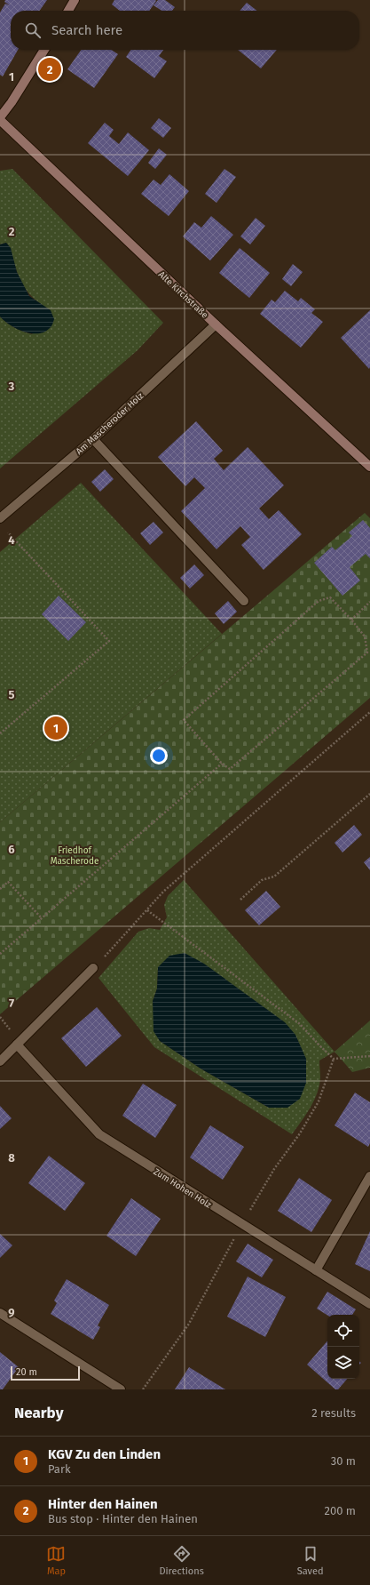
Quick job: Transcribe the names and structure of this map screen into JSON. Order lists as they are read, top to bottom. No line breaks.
{"streets":{"main road":["Alte Kirchstraße"],"street":["Am Mascheroder Holz","Zum Hohen Holz"]},"crossings":[["Alte Kirchstraße","Am Mascheroder Holz"]],"parks":["Friedhof Mascherode"],"scale_bar":"20 m","page":{"search":"Search here","pins":["2","1"],"scale":"20 m","heading":["Nearby","2 results"],"list":[{"mark":"1","name":"KGV Zu den Linden","note":"Park","value":"30 m"},{"mark":"2","name":"Hinter den Hainen","note":"Bus stop · Hinter den Hainen","value":"200 m"}],"nav":["Map","Directions","Saved"]},"grid":{"rows":["1","2","3","4","5","6","7","8","9"]}}
